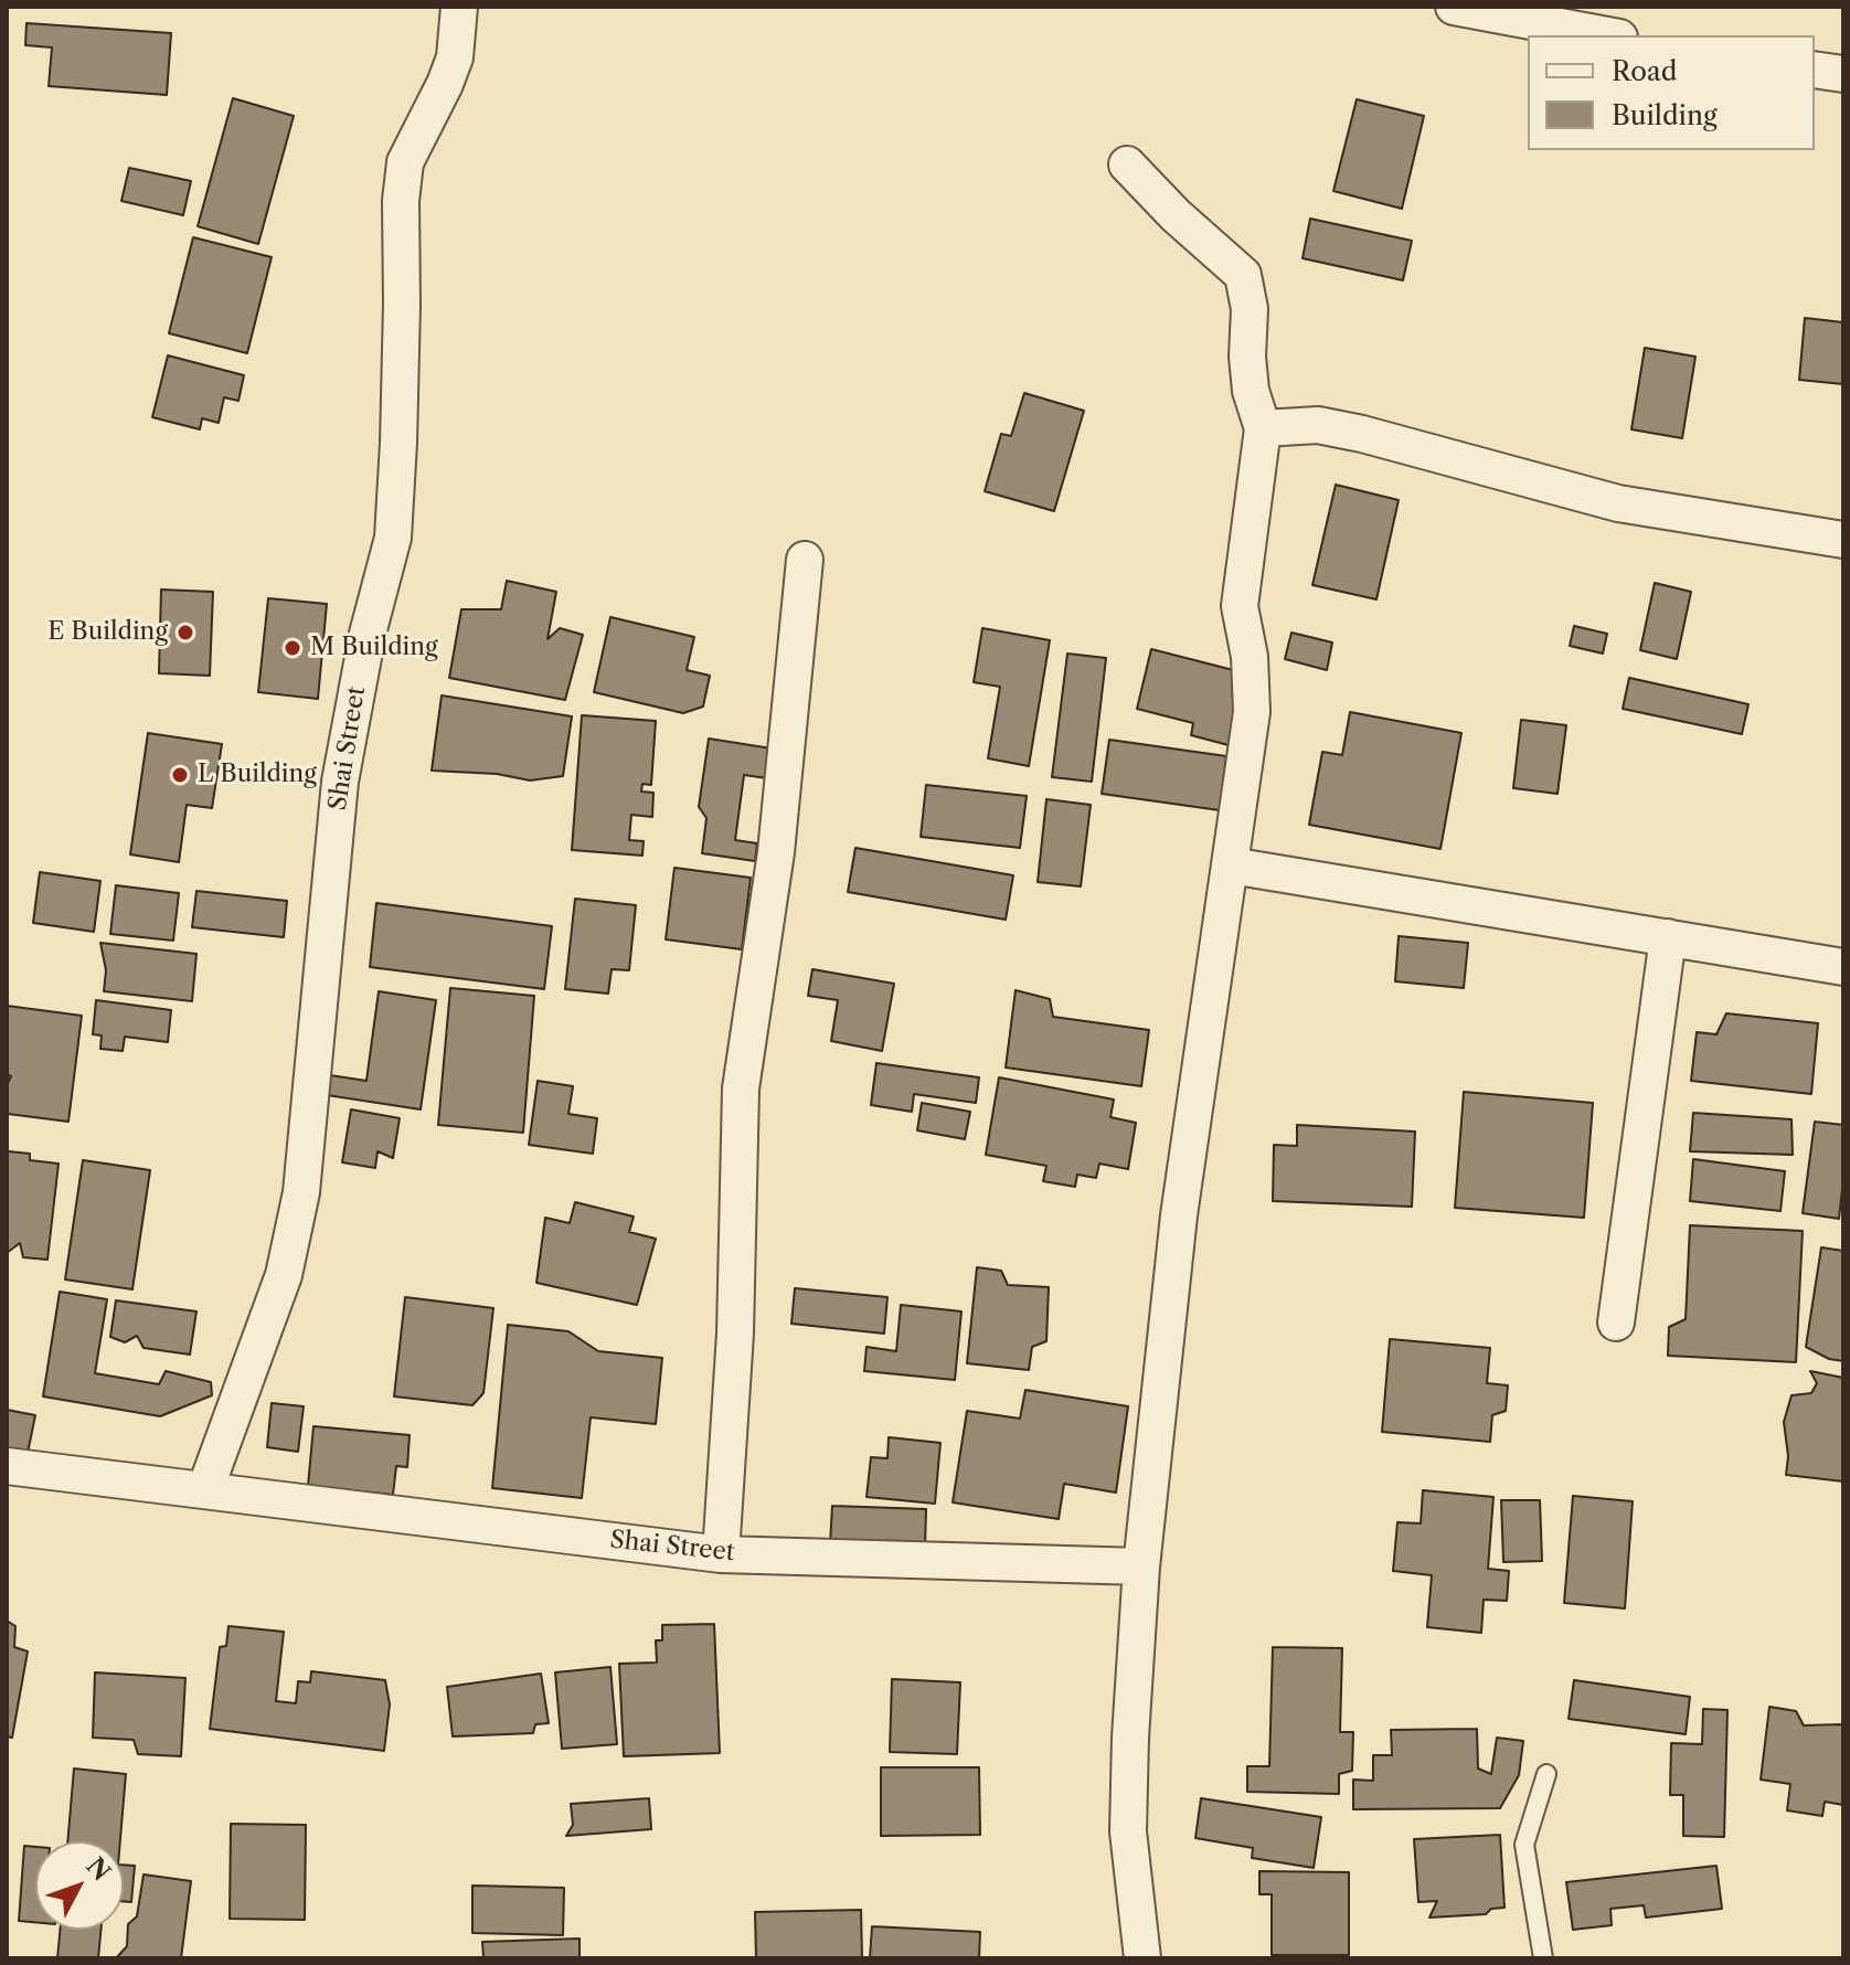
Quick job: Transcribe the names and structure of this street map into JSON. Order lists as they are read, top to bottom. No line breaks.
{"streets":{"street":["Shai Street"]},"places":["E Building","M Building","L Building"],"legend":["Road","Building"],"north":"top right"}
